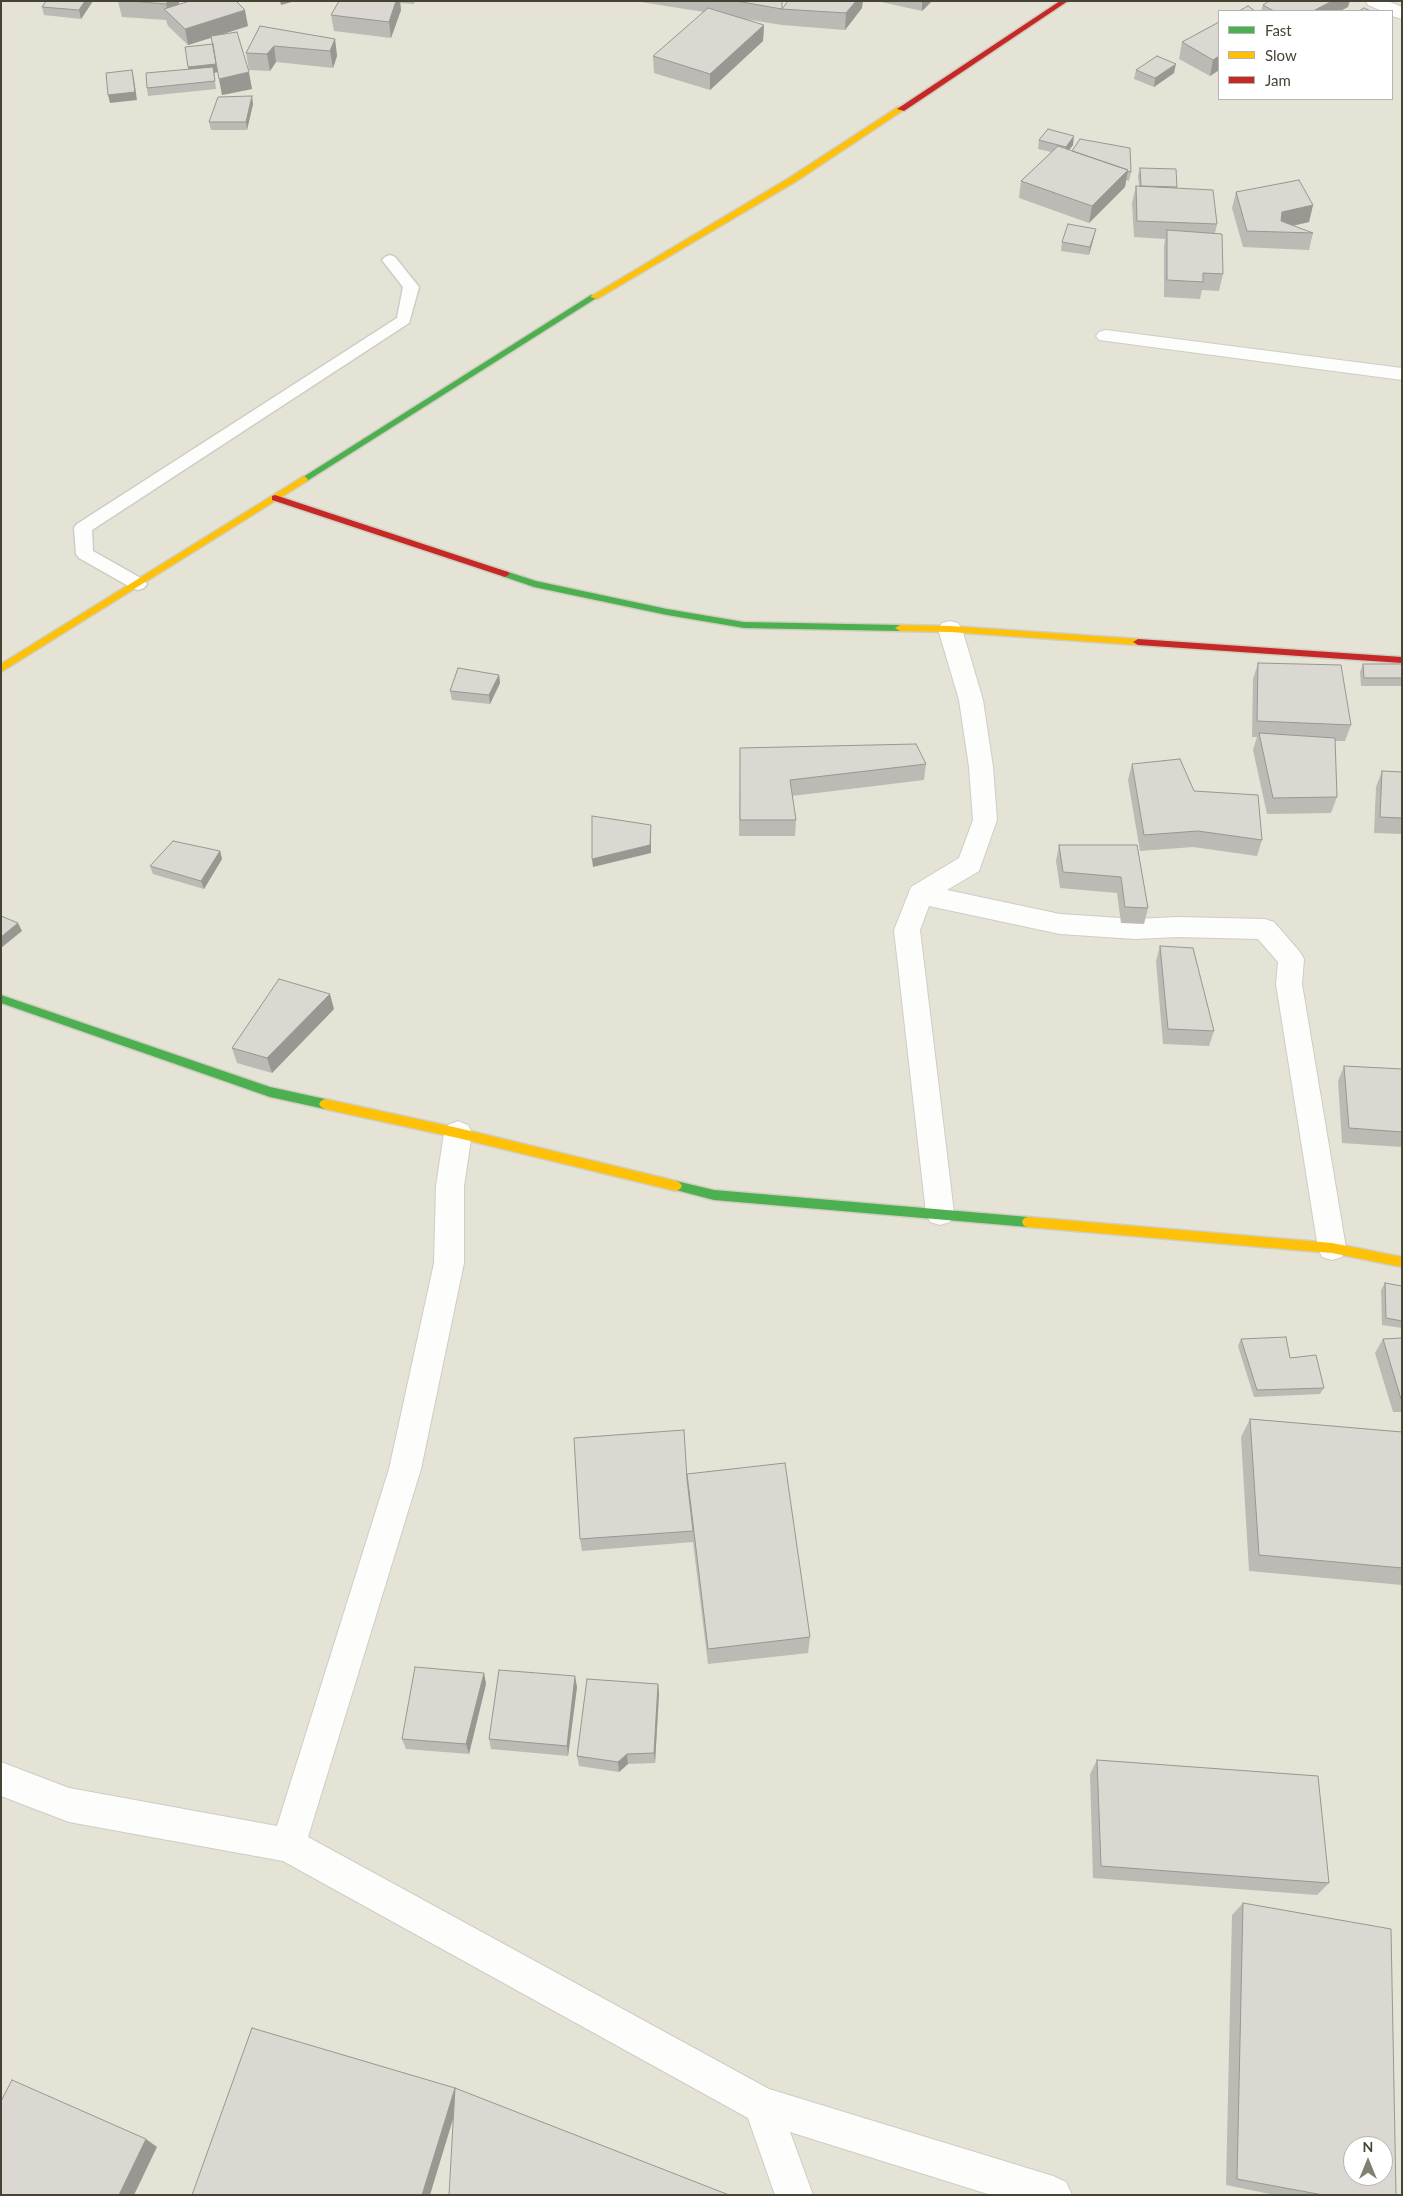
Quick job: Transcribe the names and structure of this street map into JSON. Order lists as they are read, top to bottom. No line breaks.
{"legend":["Fast","Slow","Jam"],"north":"top"}
